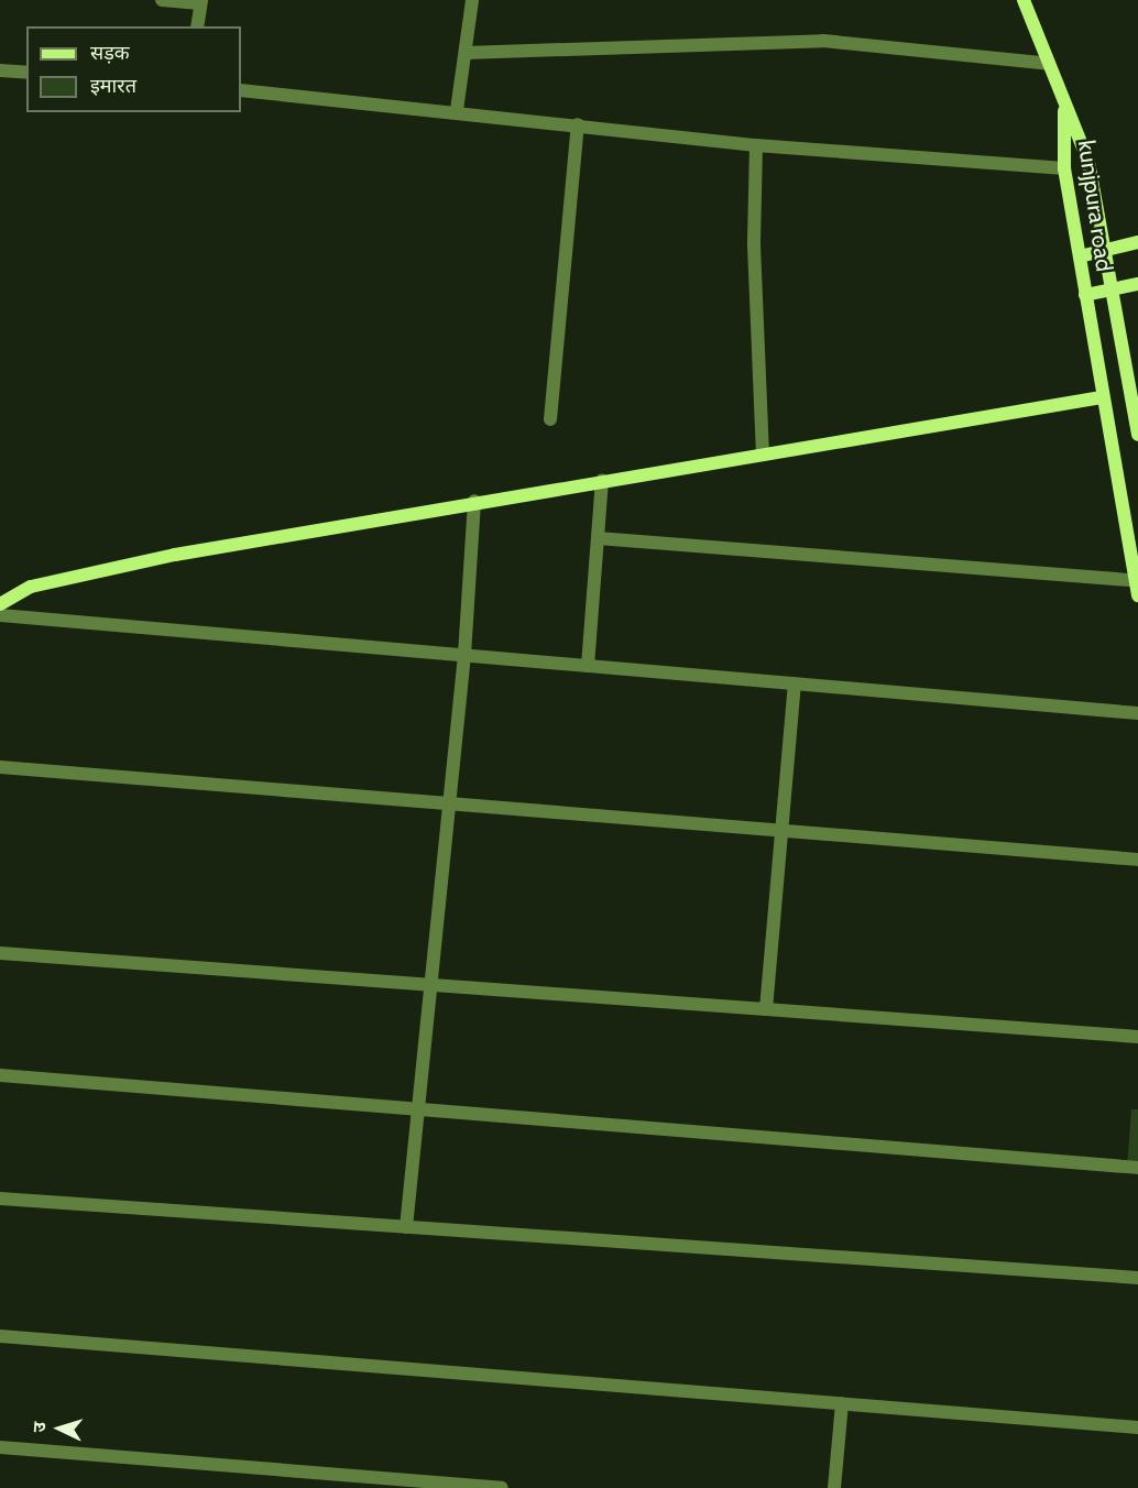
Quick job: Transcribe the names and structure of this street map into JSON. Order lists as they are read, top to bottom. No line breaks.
{"streets":{"street":["kunjpura road"]},"legend":["सड़क","इमारत"],"north":"left"}
